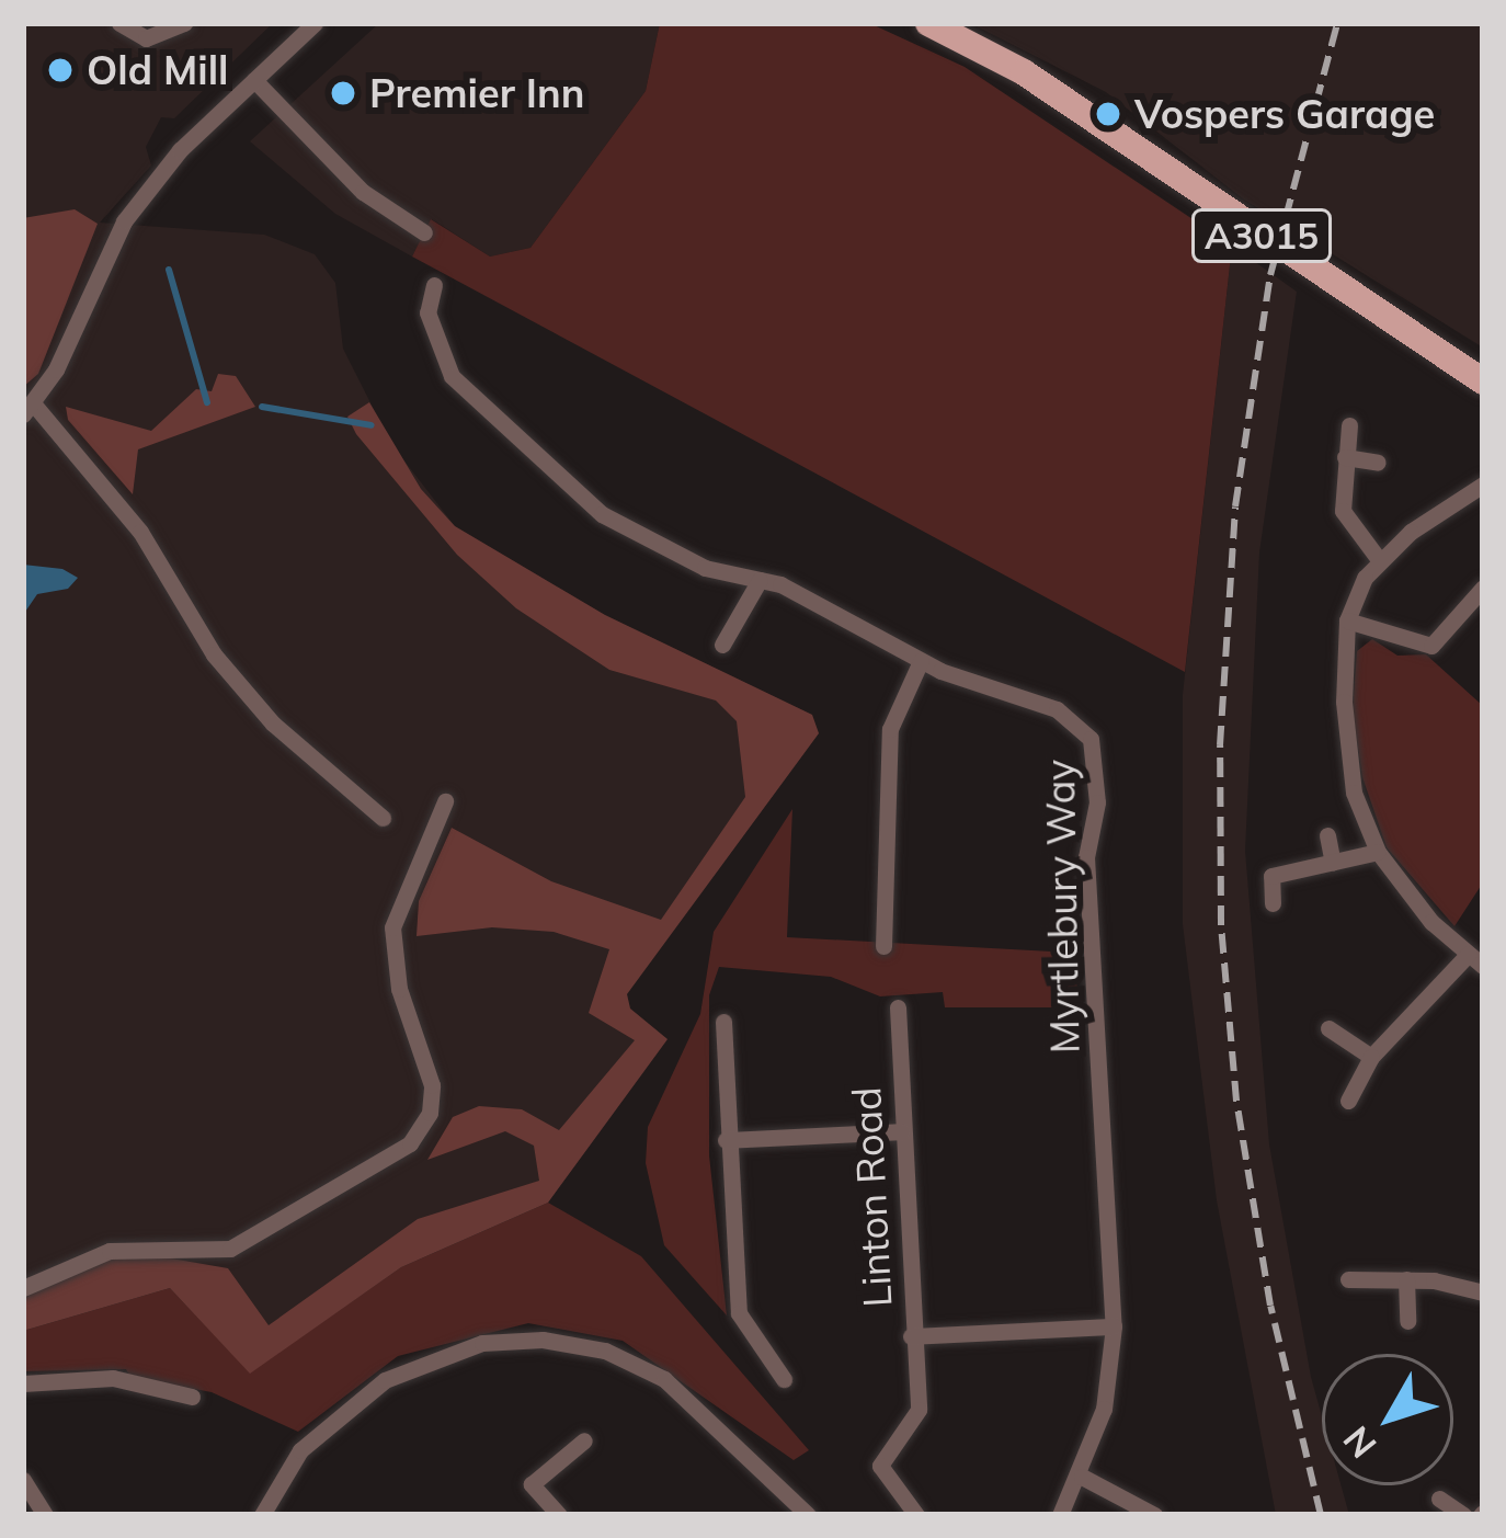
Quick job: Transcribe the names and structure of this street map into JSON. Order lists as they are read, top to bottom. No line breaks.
{"streets":{"main road":["A3015"],"street":["Myrtlebury Way","Linton Road"]},"crossings":[["Myrtlebury Way","Linton Road"]],"places":["Old Mill","Premier Inn","Vospers Garage"],"north":"bottom left"}
